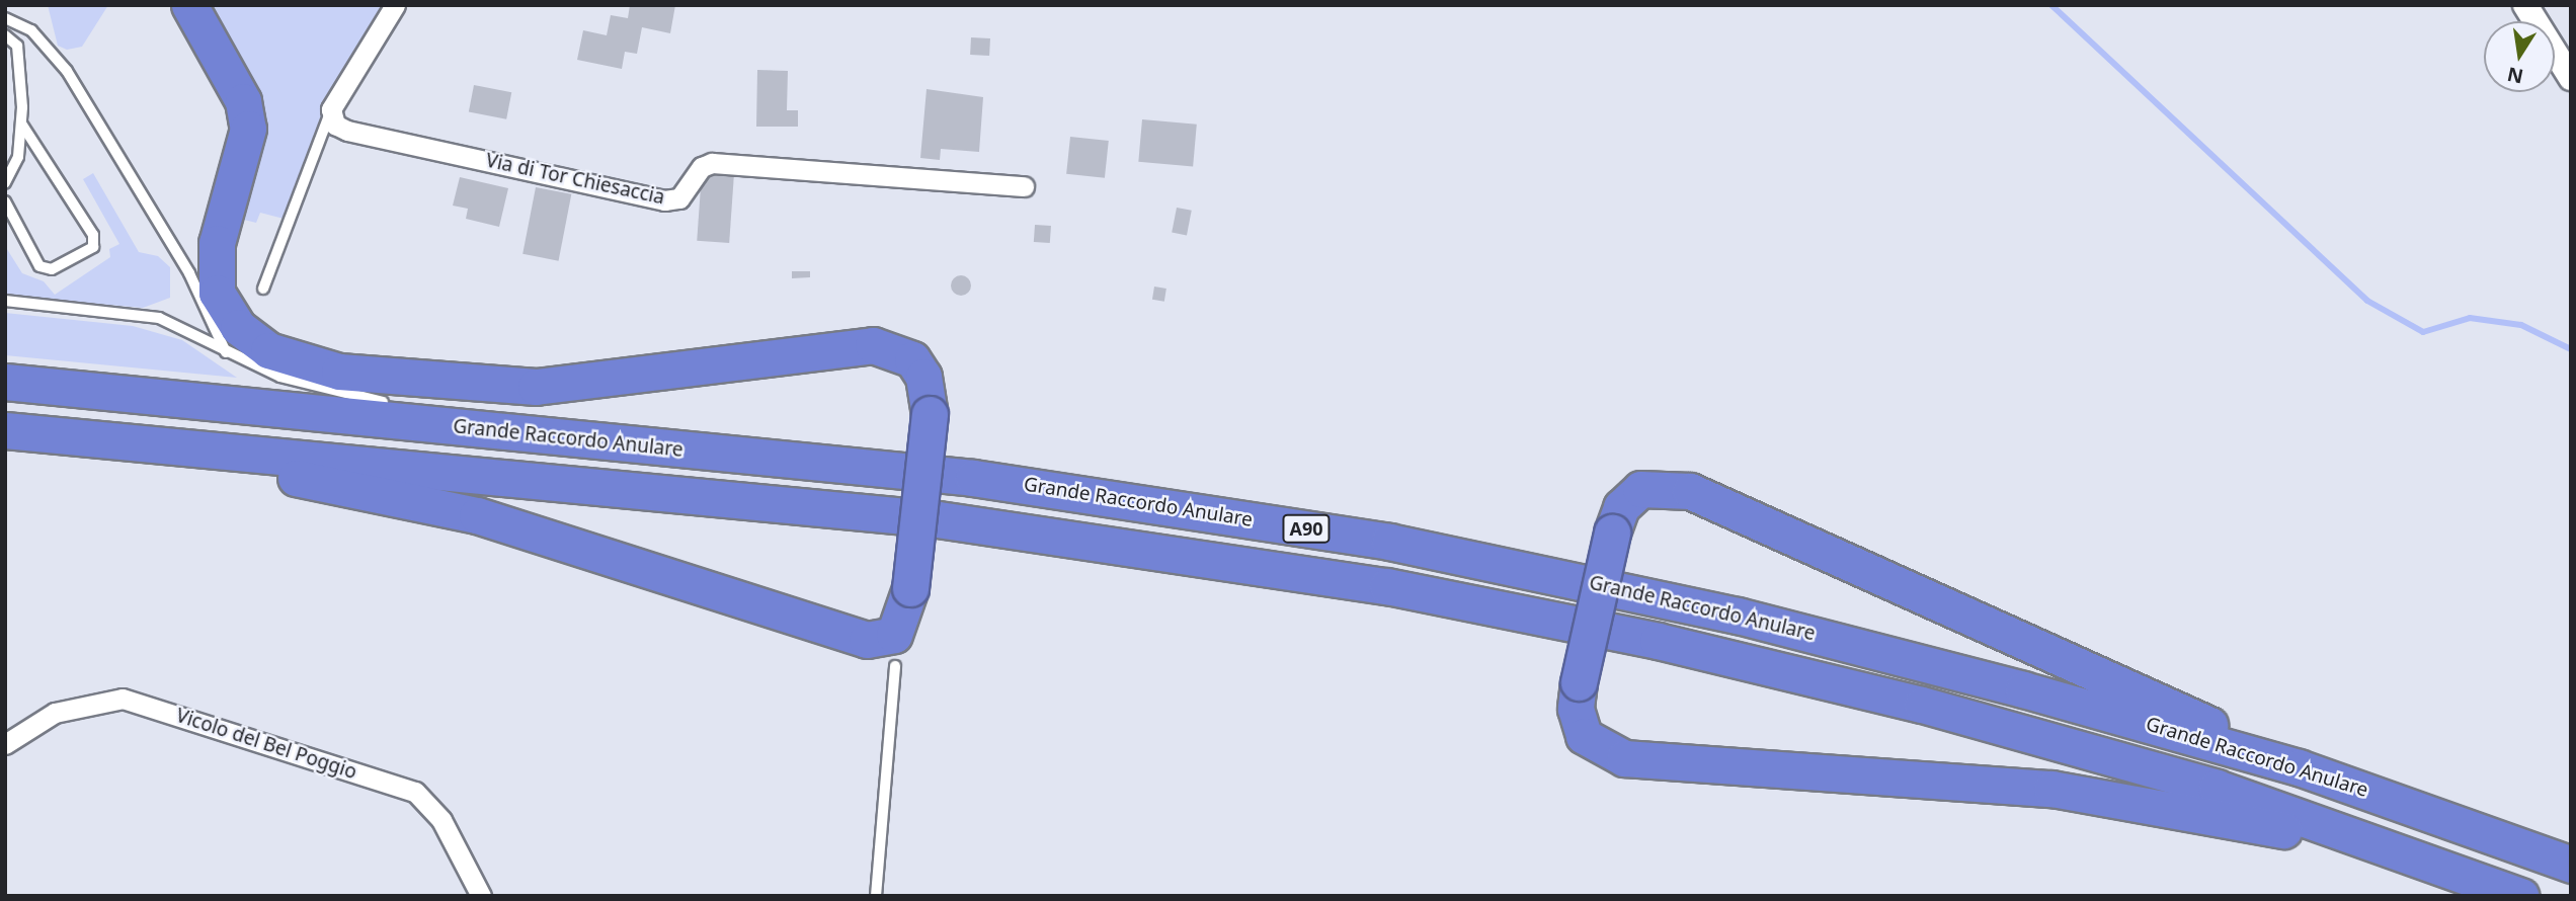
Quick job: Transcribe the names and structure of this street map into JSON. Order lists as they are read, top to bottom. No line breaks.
{"streets":{"highway":["Grande Raccordo Anulare","A90"],"street":["Via di Tor Chiesaccia","Vicolo del Bel Poggio"]},"north":"bottom"}
